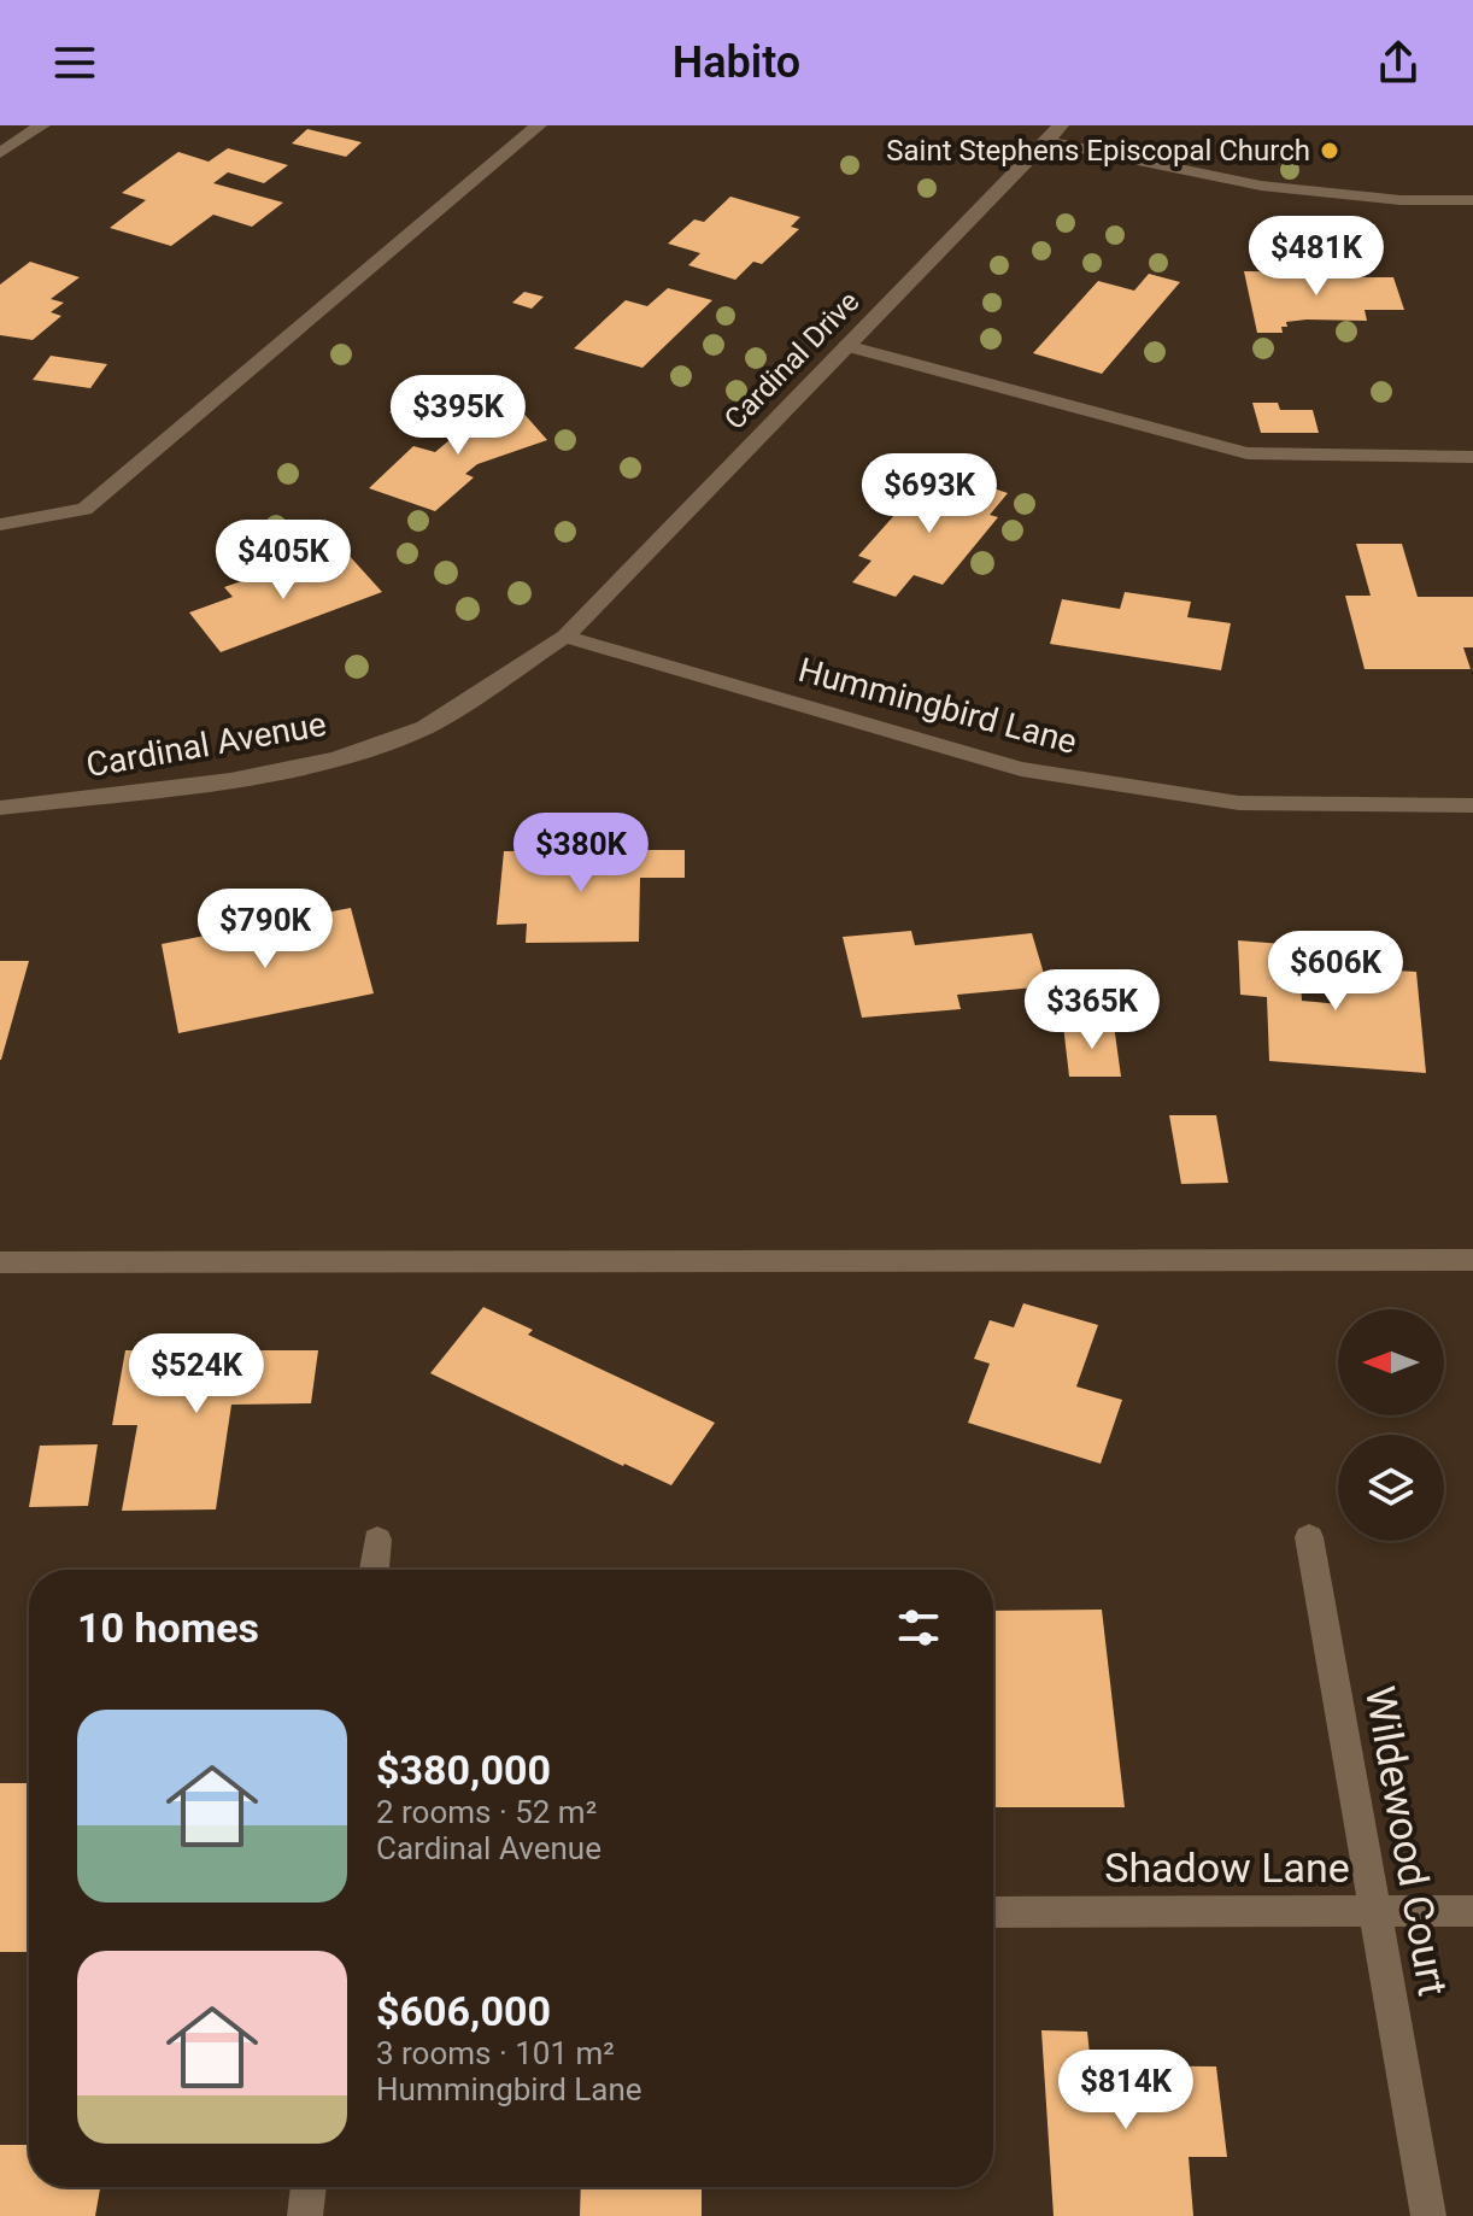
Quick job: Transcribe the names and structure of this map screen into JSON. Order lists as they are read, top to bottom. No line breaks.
{"streets":{"street":["Cardinal Drive","Hummingbird Lane","Cardinal Avenue","Wildewood Court","Shadow Lane"]},"crossings":[["Cardinal Drive","Hummingbird Lane"],["Cardinal Drive","Cardinal Avenue"],["Hummingbird Lane","Cardinal Avenue"],["Wildewood Court","Shadow Lane"]],"places":["Saint Stephens Episcopal Church"],"north":"left","page":{"header":"Habito","price":["$481K","$395K","$693K","$405K","$380K","$790K","$606K","$365K","$524K","$814K"],"heading":"10 homes","list":[{"name":"$380,000","note":"2 rooms · 52 m² · Cardinal Avenue"},{"name":"$606,000","note":"3 rooms · 101 m² · Hummingbird Lane"}]}}
